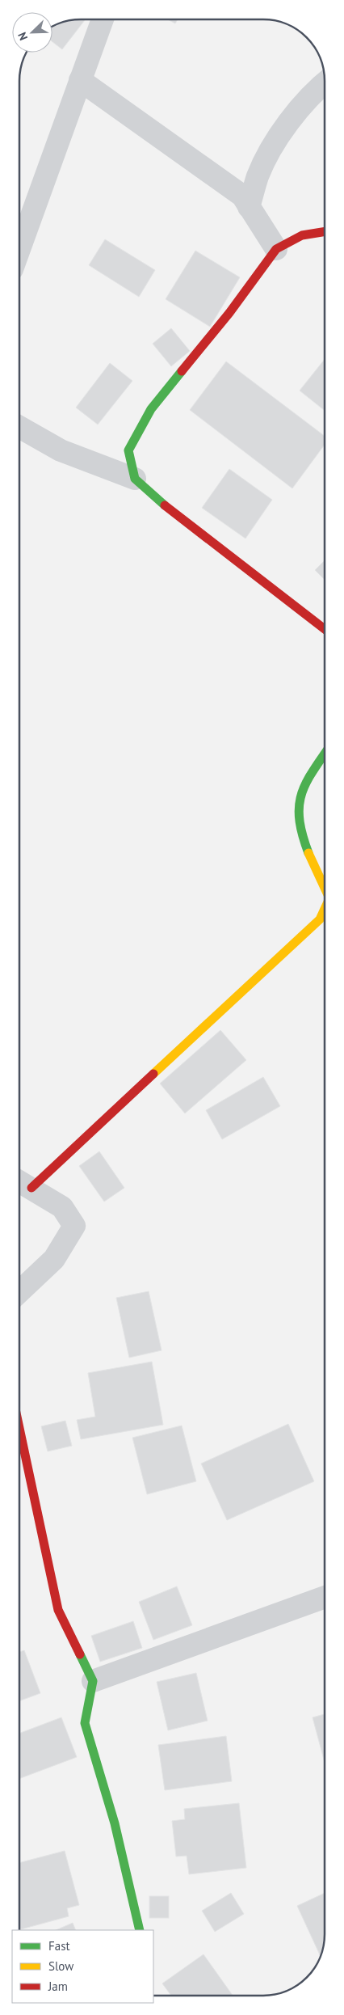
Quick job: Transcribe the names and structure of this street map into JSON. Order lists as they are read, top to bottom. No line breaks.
{"legend":["Fast","Slow","Jam"],"north":"bottom left"}
